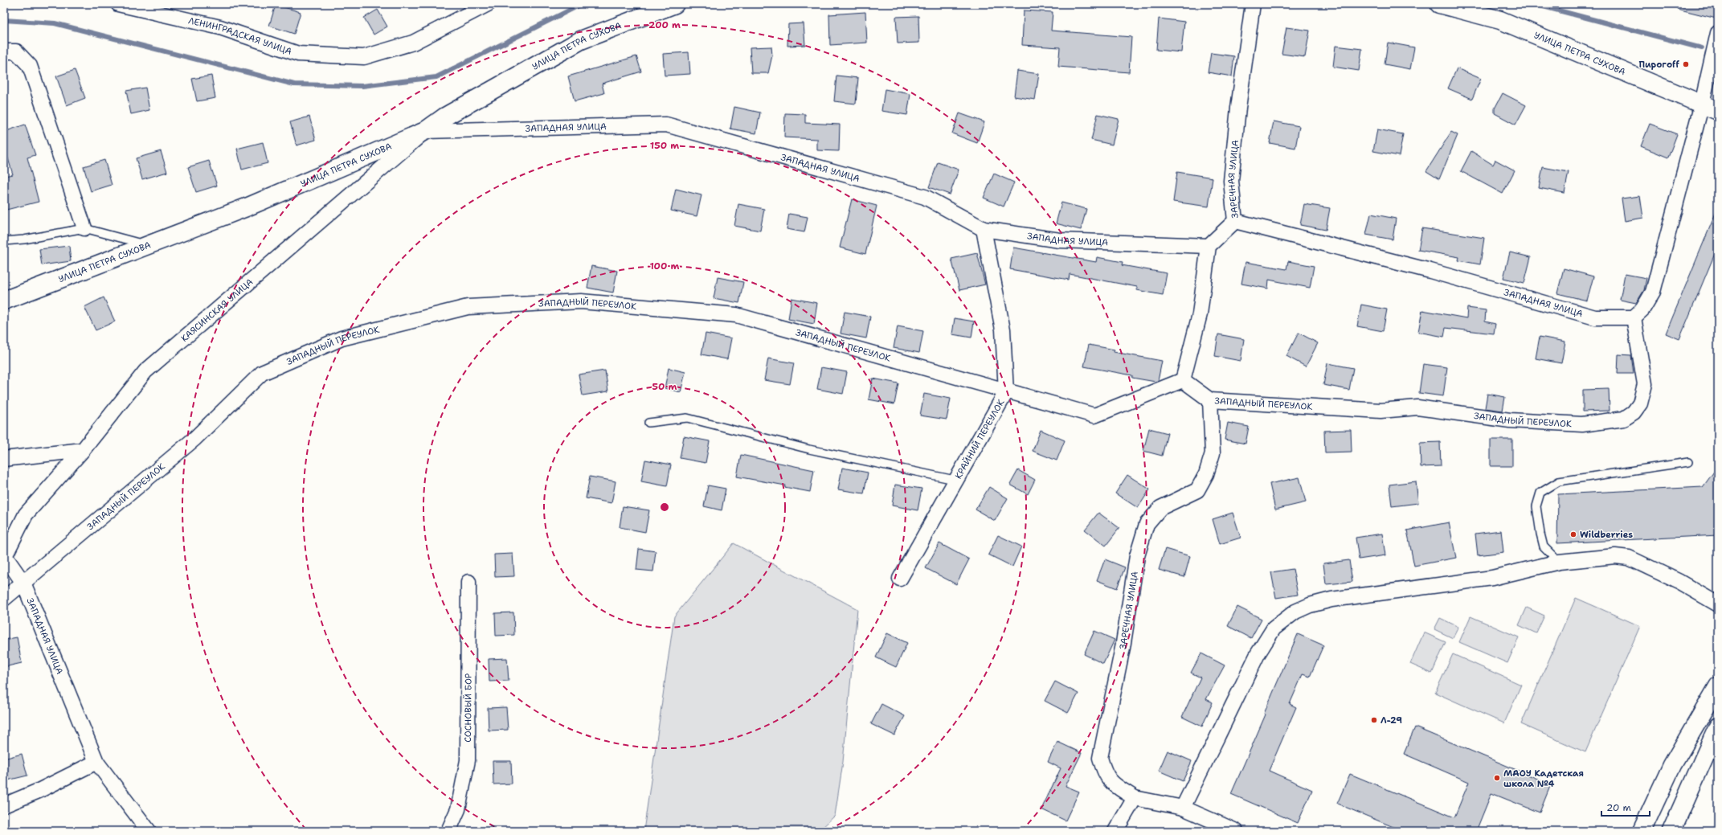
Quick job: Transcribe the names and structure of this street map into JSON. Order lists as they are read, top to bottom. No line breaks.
{"streets":{"street":["ЛЕНИНГРАДСКАЯ УЛИЦА","УЛИЦА ПЕТРА СУХОВА","ЗАПАДНАЯ УЛИЦА","ЗАРЕЧНАЯ УЛИЦА","ЗАПАДНЫЙ ПЕРЕУЛОК","КАЯСИНСКАЯ УЛИЦА","КРАЙНИЙ ПЕРЕУЛОК","СОСНОВЫЙ БОР"]},"crossings":[["УЛИЦА ПЕТРА СУХОВА","ЗАПАДНАЯ УЛИЦА"],["УЛИЦА ПЕТРА СУХОВА","КАЯСИНСКАЯ УЛИЦА"],["ЗАПАДНАЯ УЛИЦА","ЗАРЕЧНАЯ УЛИЦА"],["ЗАПАДНАЯ УЛИЦА","ЗАПАДНЫЙ ПЕРЕУЛОК"],["ЗАПАДНАЯ УЛИЦА","КАЯСИНСКАЯ УЛИЦА"],["ЗАПАДНАЯ УЛИЦА","КРАЙНИЙ ПЕРЕУЛОК"],["ЗАРЕЧНАЯ УЛИЦА","ЗАПАДНЫЙ ПЕРЕУЛОК"],["ЗАПАДНЫЙ ПЕРЕУЛОК","КРАЙНИЙ ПЕРЕУЛОК"]],"places":["Пирогoff","Wildberries","Л-29","МАОУ Кадетская школа №4"],"scale_bar":"20 m","rings":["200 m","150 m","100 m","50 m"]}
